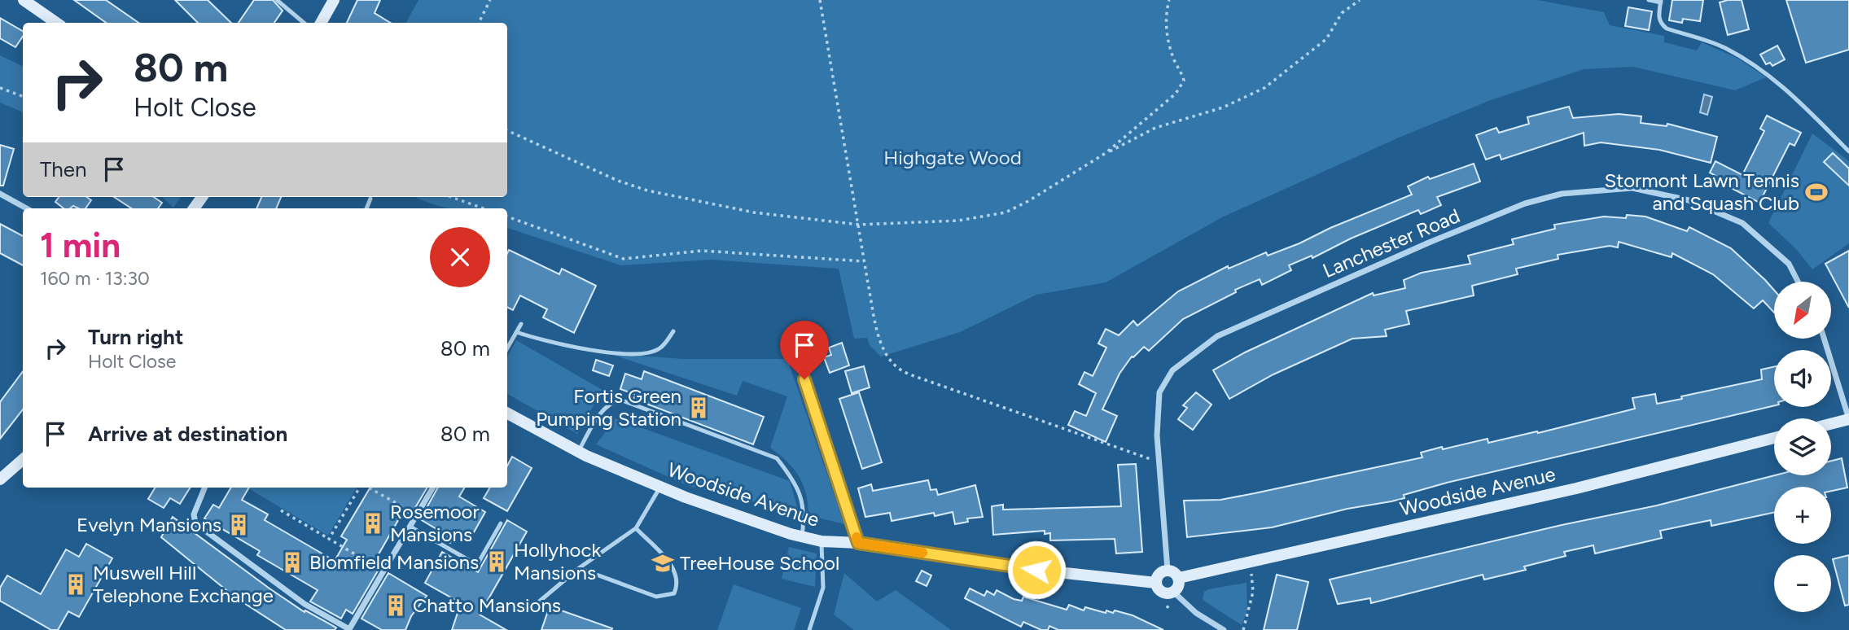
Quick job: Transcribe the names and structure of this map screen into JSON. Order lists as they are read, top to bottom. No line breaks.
{"streets":{"street":["Lanchester Road","Woodside Avenue"]},"crossings":[["Lanchester Road","Woodside Avenue"]],"parks":["Highgate Wood"],"places":{"sports":["Stormont Lawn Tennis and Squash Club"],"building":["Fortis Green Pumping Station","Rosemoor Mansions","Evelyn Mansions","Hollyhock Mansions","Blomfield Mansions","Muswell Hill Telephone Exchange","Chatto Mansions"],"school or university":["TreeHouse School"]},"north":"bottom left","page":{"turn":["80 m","Holt Close"],"then":"Then","heading":["1 min","160 m · 13:30"],"map_buttons":["+","−"],"list":[{"name":"Turn right","note":"Holt Close","value":"80 m"},{"name":"Arrive at destination","value":"80 m"}]}}
